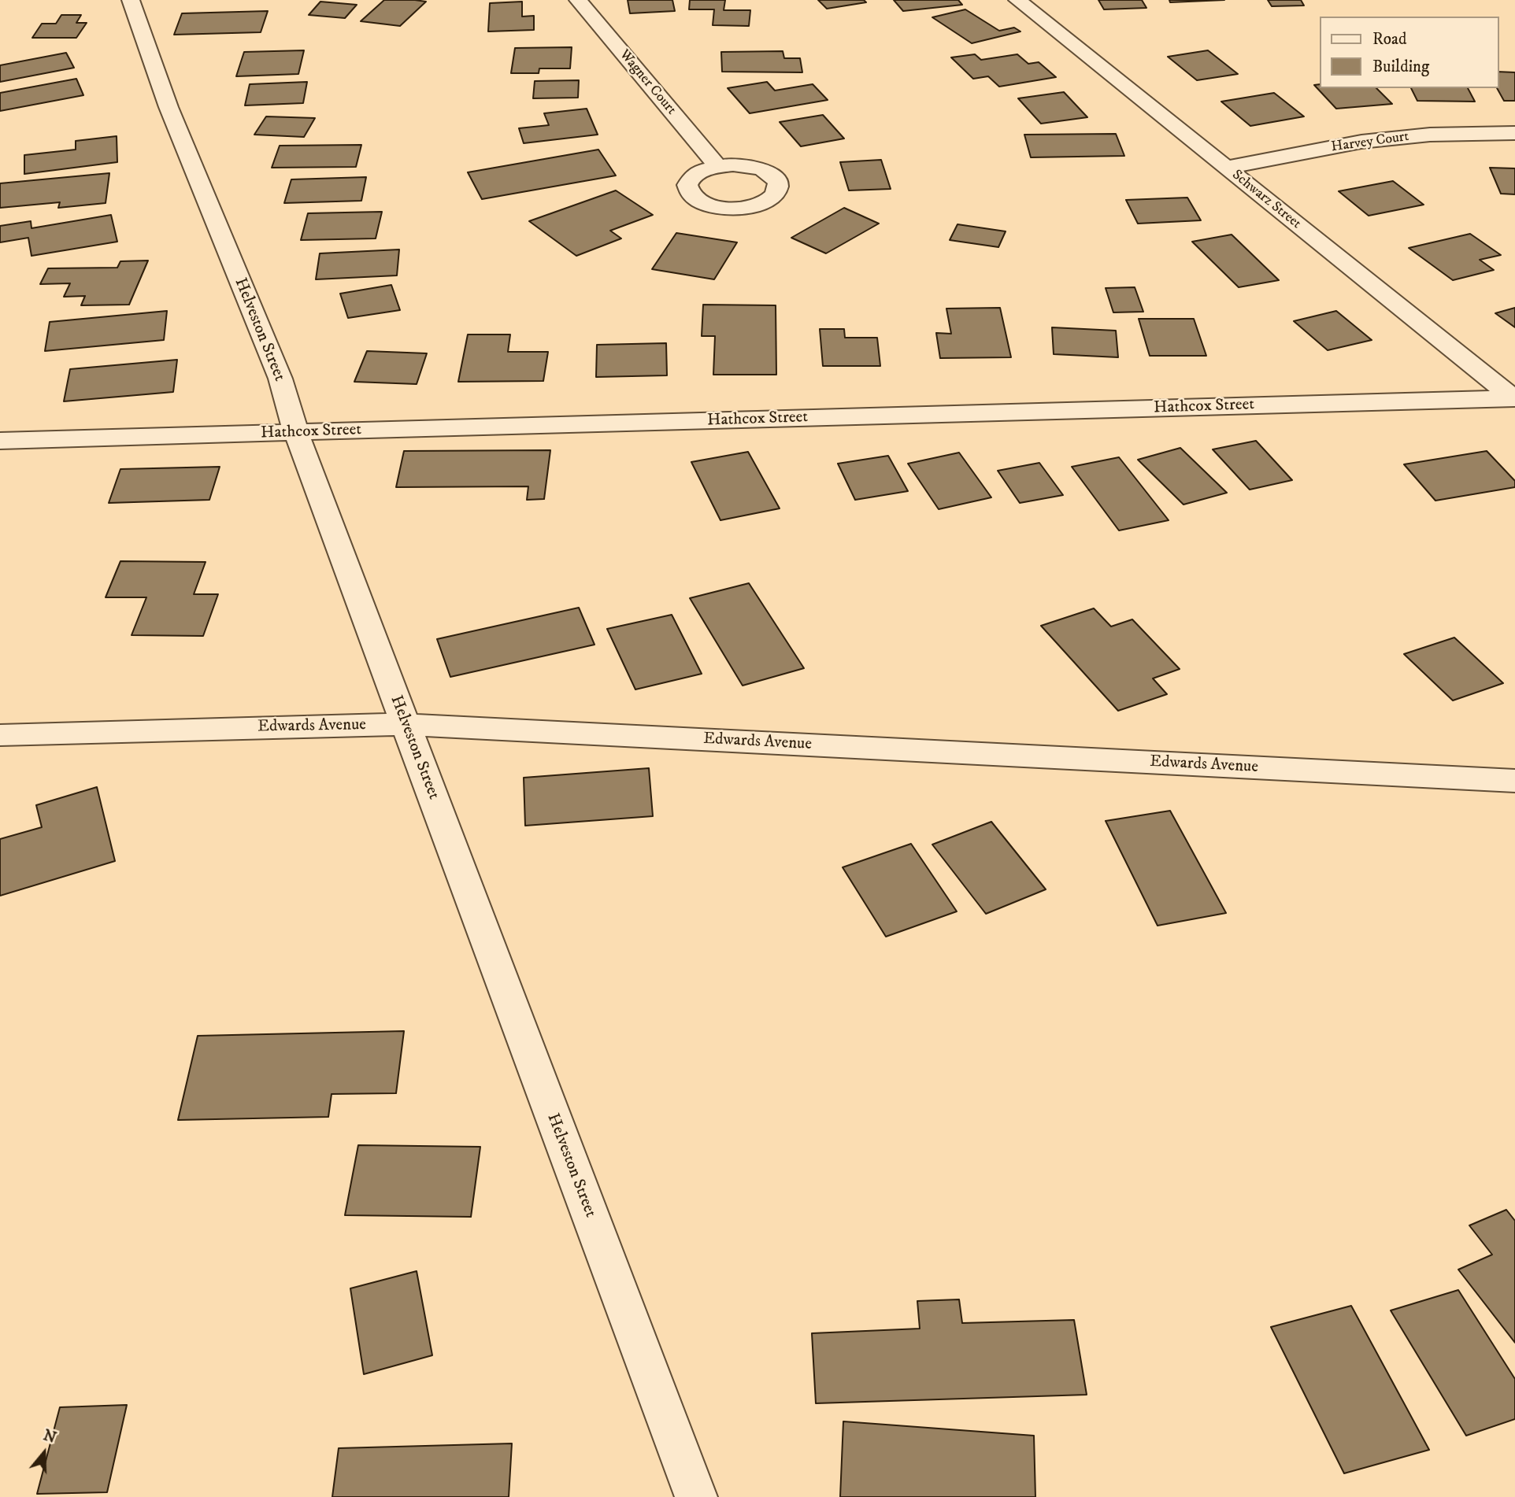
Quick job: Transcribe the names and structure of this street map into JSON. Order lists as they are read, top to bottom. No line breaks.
{"streets":{"street":["Wagner Court","Harvey Court","Schwarz Street","Helveston Street","Hathcox Street","Edwards Avenue"]},"crossings":[["Harvey Court","Schwarz Street"],["Schwarz Street","Hathcox Street"],["Helveston Street","Hathcox Street"],["Helveston Street","Edwards Avenue"]],"legend":["Road","Building"],"north":"top"}
